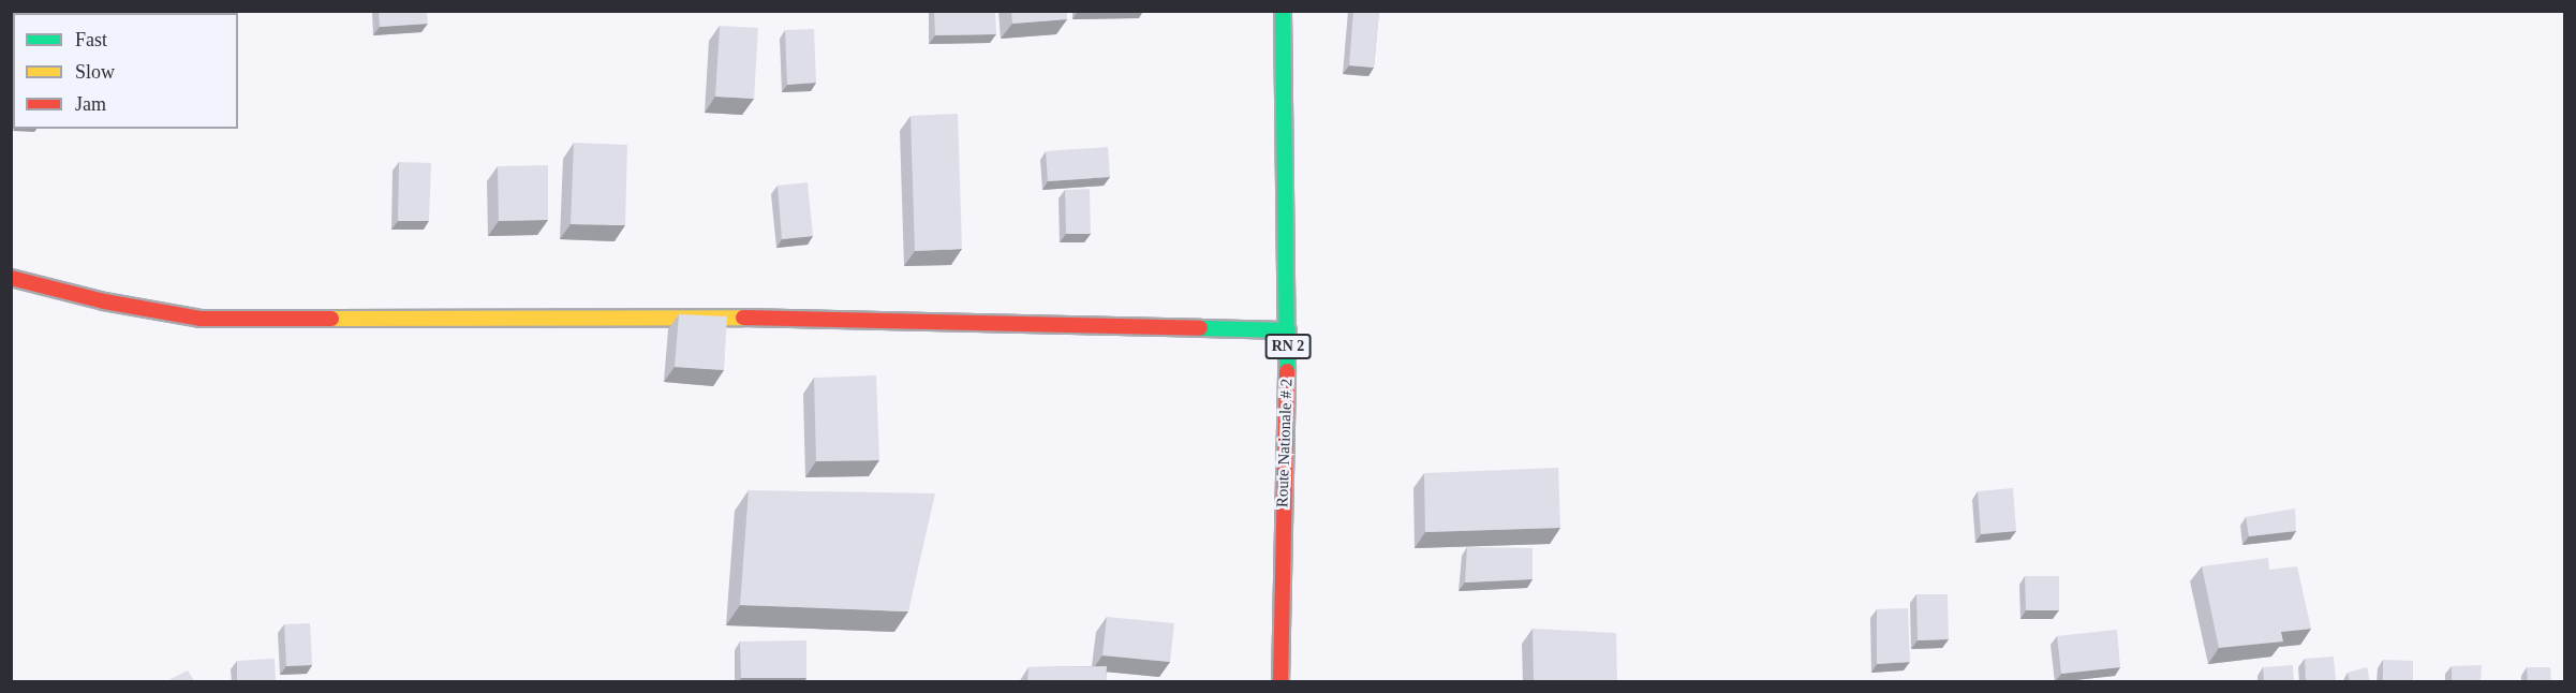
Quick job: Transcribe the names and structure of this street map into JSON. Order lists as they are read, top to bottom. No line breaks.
{"streets":{"street":["RN 2","Route Nationale # 2"]},"legend":["Fast","Slow","Jam"]}
